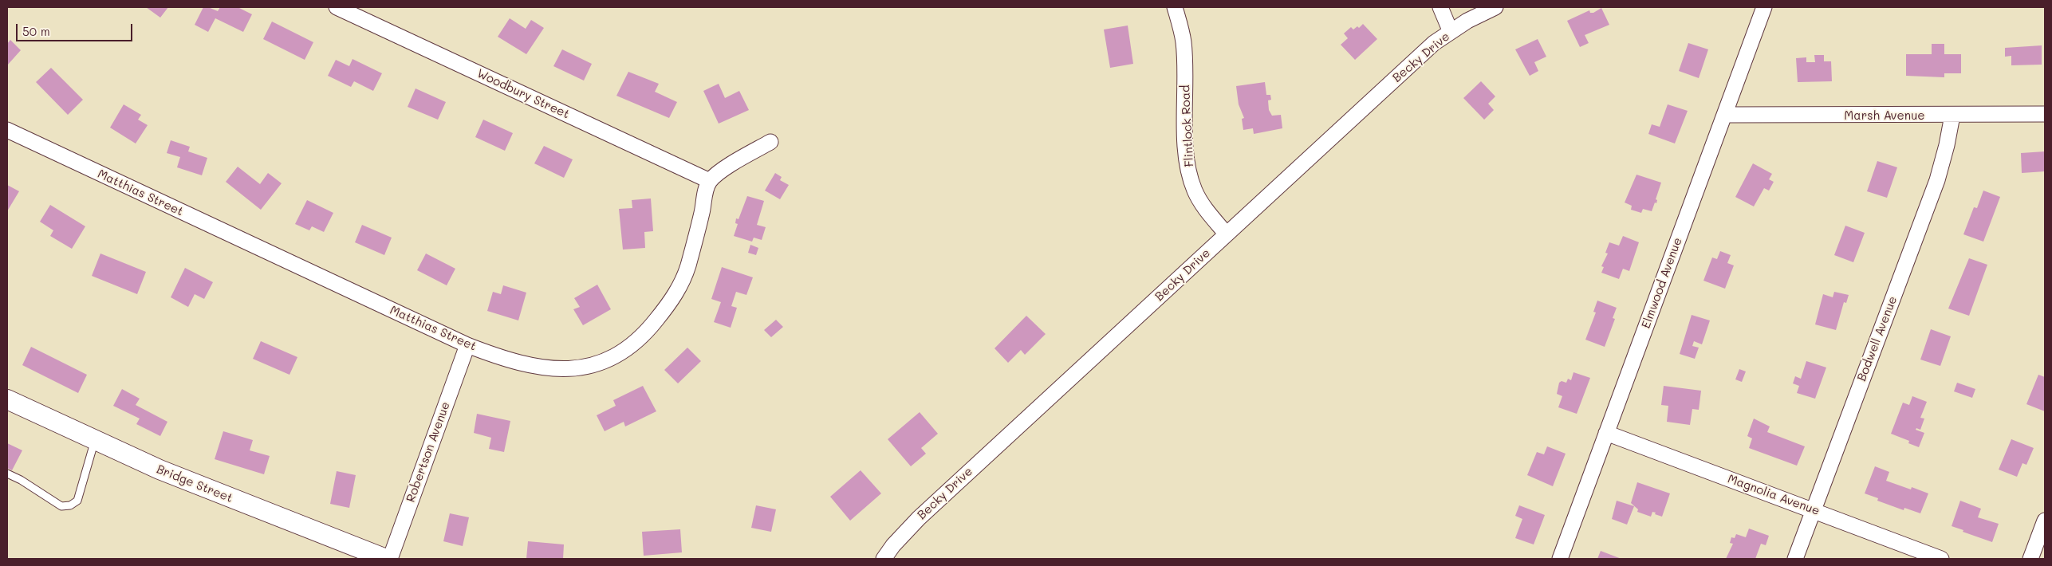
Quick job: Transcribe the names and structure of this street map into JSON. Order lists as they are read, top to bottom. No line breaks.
{"streets":{"street":["Becky Drive","Woodbury Street","Marsh Avenue","Flintlock Road","Matthias Street","Elmwood Avenue","Bodwell Avenue","Robertson Avenue","Bridge Street","Magnolia Avenue"]},"crossings":[["Becky Drive","Flintlock Road"],["Woodbury Street","Matthias Street"],["Marsh Avenue","Elmwood Avenue"],["Marsh Avenue","Bodwell Avenue"],["Matthias Street","Robertson Avenue"],["Elmwood Avenue","Magnolia Avenue"],["Bodwell Avenue","Magnolia Avenue"]],"scale_bar":"50 m"}
